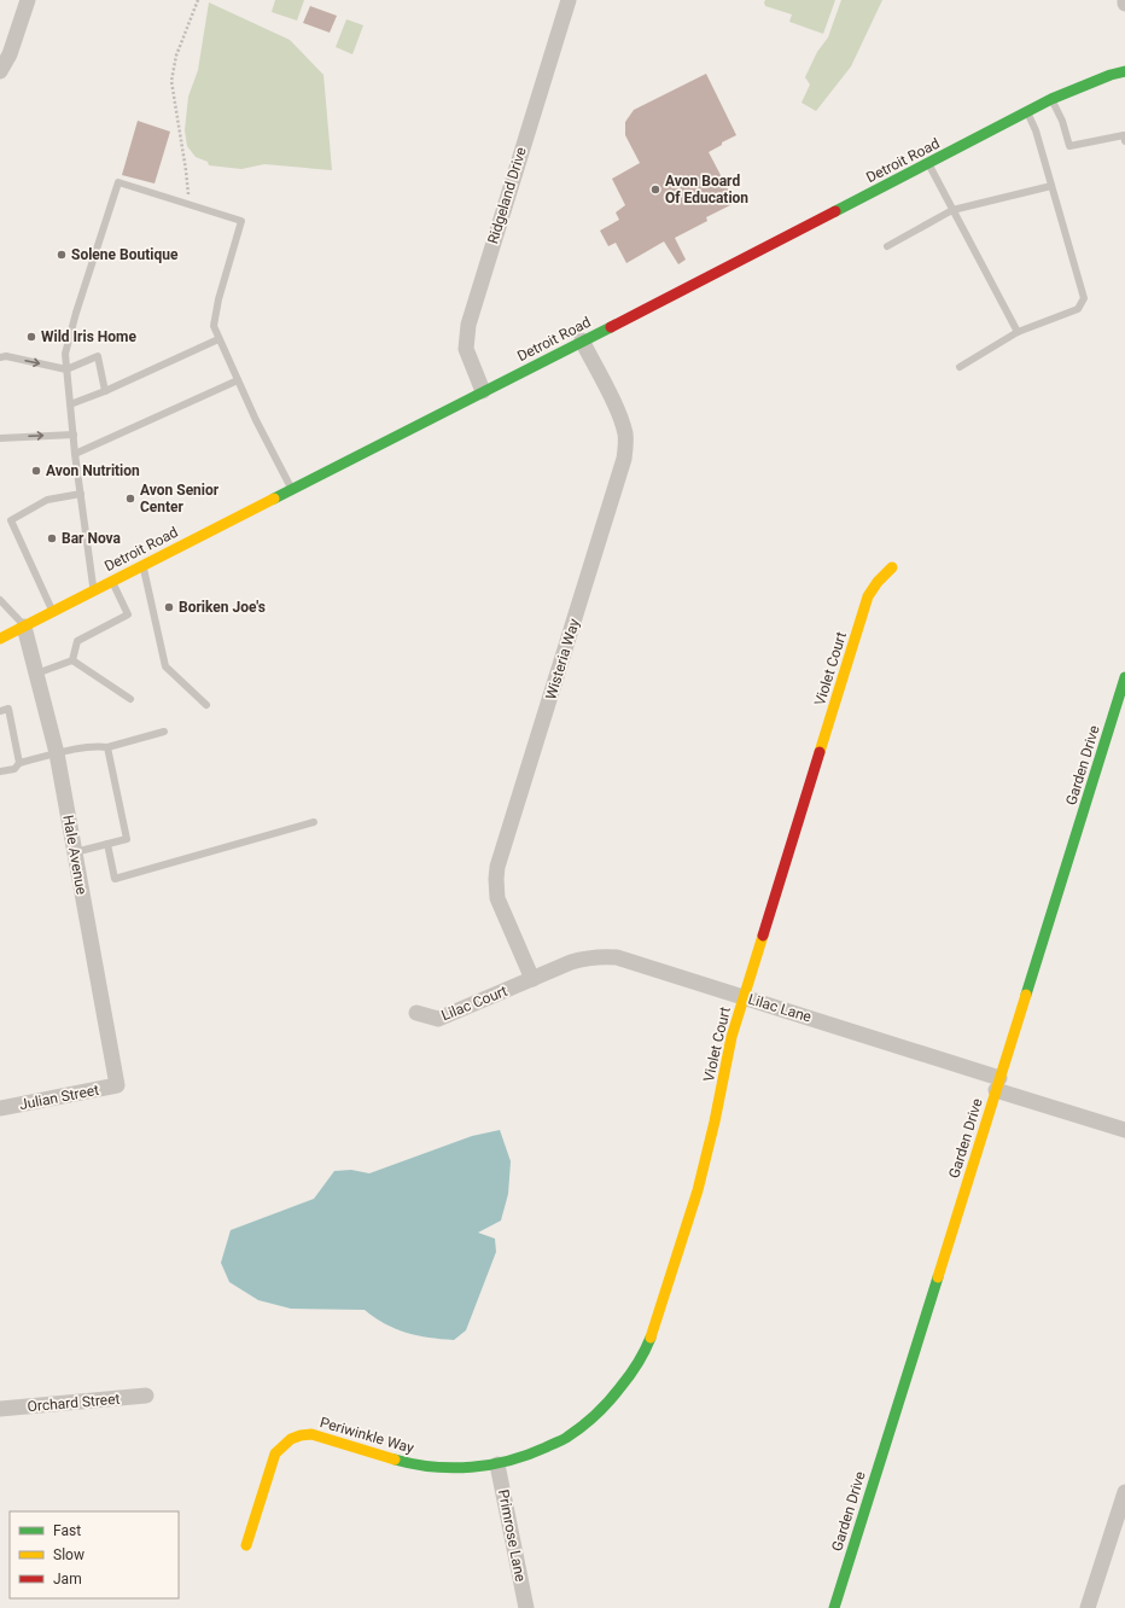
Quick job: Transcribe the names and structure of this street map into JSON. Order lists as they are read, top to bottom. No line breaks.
{"streets":{"street":["Detroit Road","Ridgeland Drive","Wisteria Way","Violet Court","Garden Drive","Hale Avenue","Lilac Court","Lilac Lane","Julian Street","Orchard Street","Periwinkle Way","Primrose Lane"]},"crossings":[["Detroit Road","Ridgeland Drive"],["Detroit Road","Wisteria Way"],["Detroit Road","Hale Avenue"],["Wisteria Way","Lilac Court"],["Wisteria Way","Lilac Lane"],["Violet Court","Lilac Lane"],["Violet Court","Periwinkle Way"],["Violet Court","Primrose Lane"],["Garden Drive","Lilac Lane"],["Hale Avenue","Julian Street"],["Lilac Court","Lilac Lane"],["Periwinkle Way","Primrose Lane"]],"places":["Avon Board Of Education","Solene Boutique","Wild Iris Home","Avon Nutrition","Avon Senior Center","Bar Nova","Boriken Joe's"],"legend":["Fast","Slow","Jam"]}
